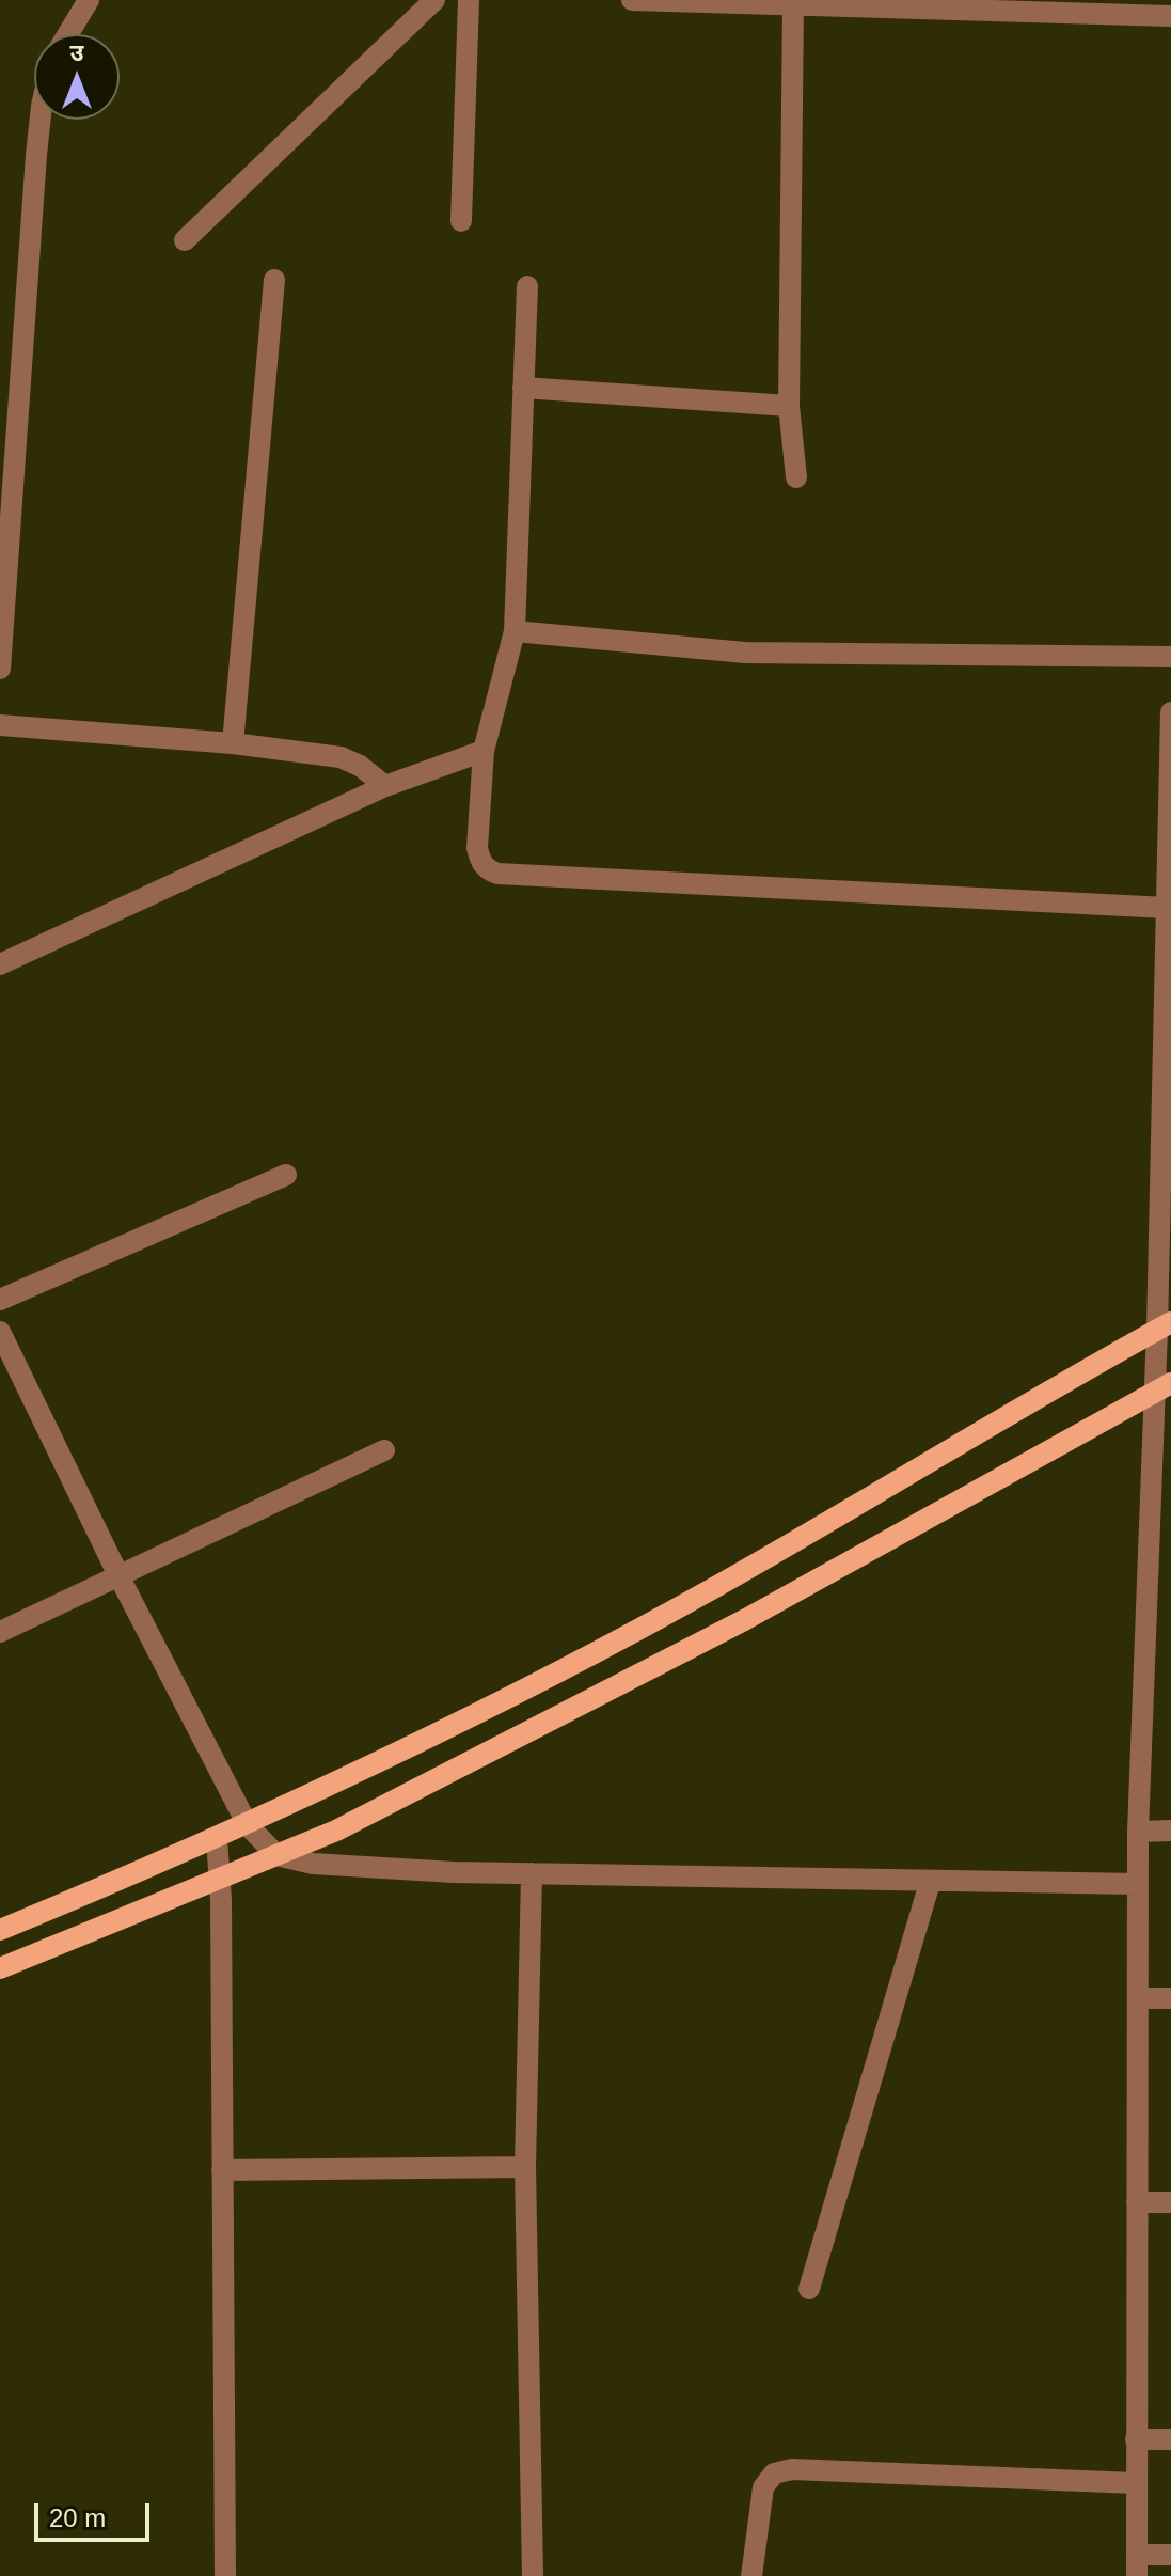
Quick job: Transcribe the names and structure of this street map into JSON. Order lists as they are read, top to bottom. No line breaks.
{"scale_bar":"20 m","north":"top"}
